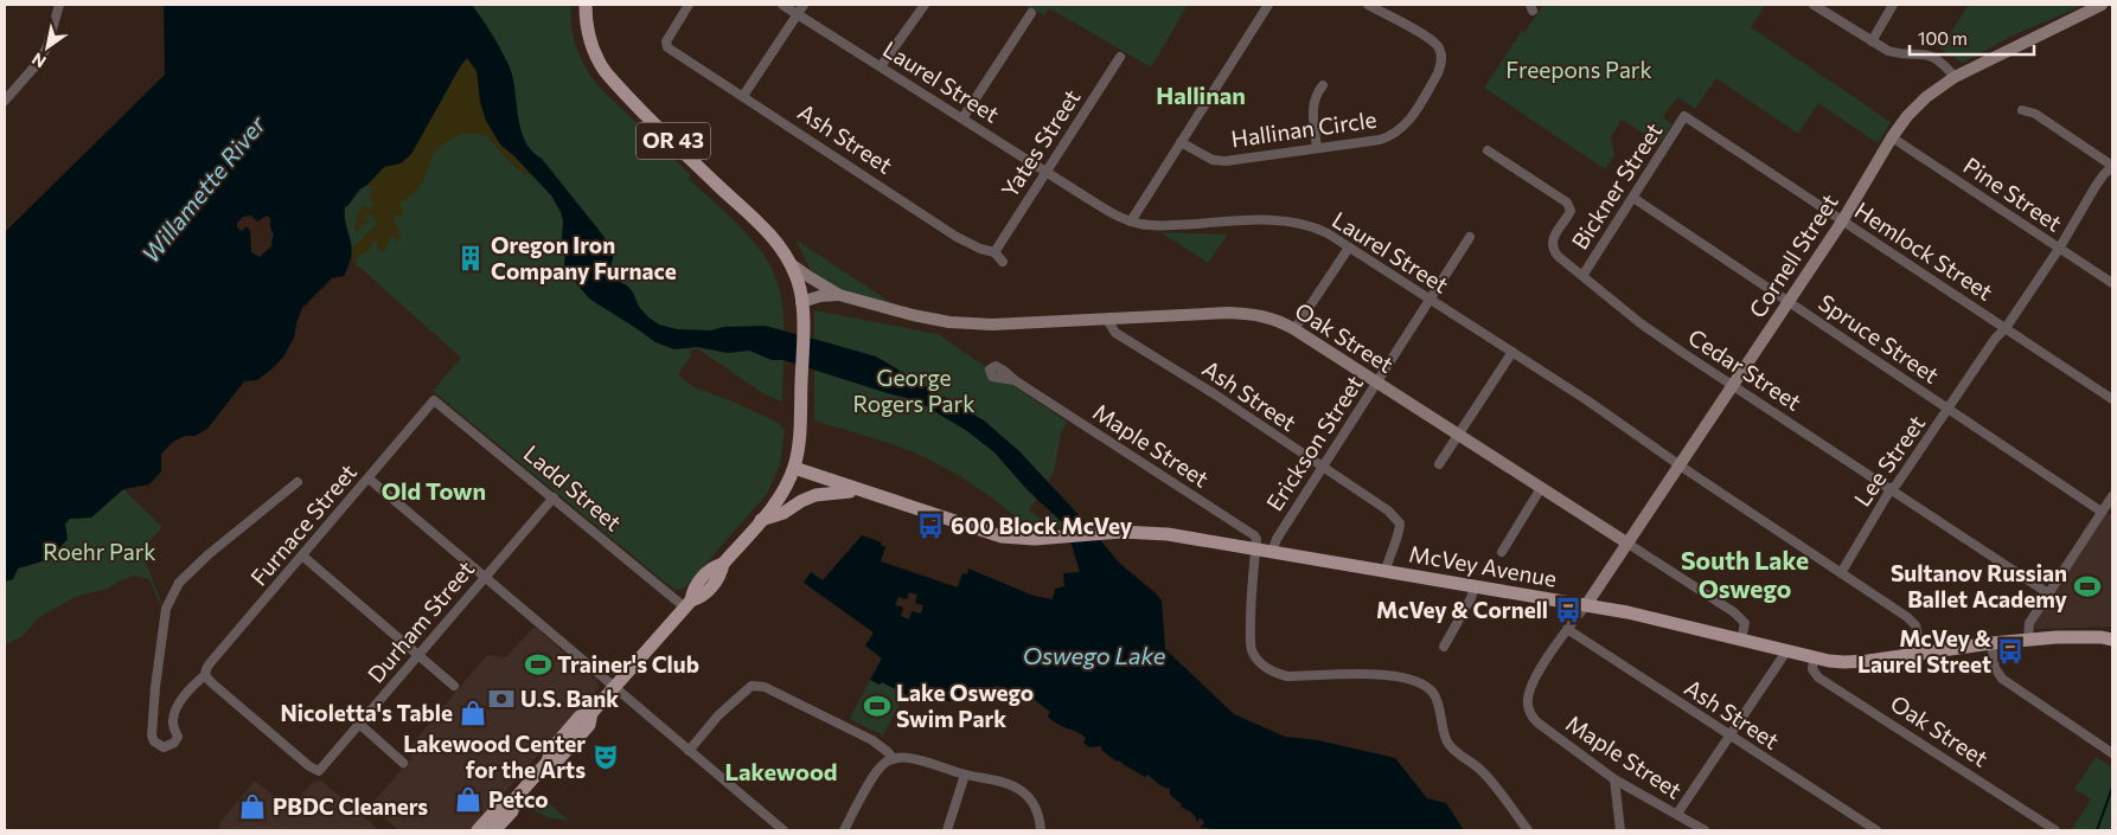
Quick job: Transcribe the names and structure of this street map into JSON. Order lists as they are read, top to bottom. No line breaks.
{"streets":{"main road":["OR 43","McVey Avenue"],"street":["Laurel Street","Hallinan Circle","Ash Street","Yates Street","Bickner Street","Pine Street","Hemlock Street","Cornell Street","Oak Street","Spruce Street","Cedar Street","Erickson Street","Maple Street","Lee Street","Ladd Street","Furnace Street","Durham Street"]},"crossings":[["Laurel Street","Yates Street"],["Laurel Street","Cornell Street"],["Laurel Street","Erickson Street"],["Laurel Street","Lee Street"],["Laurel Street","McVey Avenue"],["Ash Street","Yates Street"],["Ash Street","Oak Street"],["Ash Street","Erickson Street"],["Ash Street","Maple Street"],["Ash Street","McVey Avenue"],["OR 43","Oak Street"],["OR 43","Ladd Street"],["OR 43","McVey Avenue"],["Bickner Street","Hemlock Street"],["Bickner Street","Spruce Street"],["Bickner Street","Cedar Street"],["Pine Street","Cornell Street"],["Pine Street","Lee Street"],["Hemlock Street","Cornell Street"],["Hemlock Street","Lee Street"],["Cornell Street","Oak Street"],["Cornell Street","Spruce Street"],["Cornell Street","Cedar Street"],["Cornell Street","McVey Avenue"],["Oak Street","Erickson Street"],["Oak Street","McVey Avenue"],["Spruce Street","Lee Street"],["Cedar Street","Lee Street"],["Erickson Street","McVey Avenue"],["Maple Street","McVey Avenue"],["Ladd Street","Furnace Street"],["Ladd Street","Durham Street"],["Furnace Street","Durham Street"]],"districts":["Hallinan","Old Town","South Lake Oswego","Lakewood"],"water":["Willamette River","Oswego Lake"],"parks":["Freepons Park","George Rogers Park","Roehr Park"],"places":{"building":["Oregon Iron Company Furnace"],"bus stop":["600 Block McVey","McVey & Cornell","McVey & Laurel Street"],"sports":["Sultanov Russian Ballet Academy","Trainer's Club","Lake Oswego Swim Park"],"bank":["U.S. Bank"],"shop":["Nicoletta's Table","Petco","PBDC Cleaners"],"theatre":["Lakewood Center for the Arts"]},"scale_bar":"100 m","north":"bottom left"}
